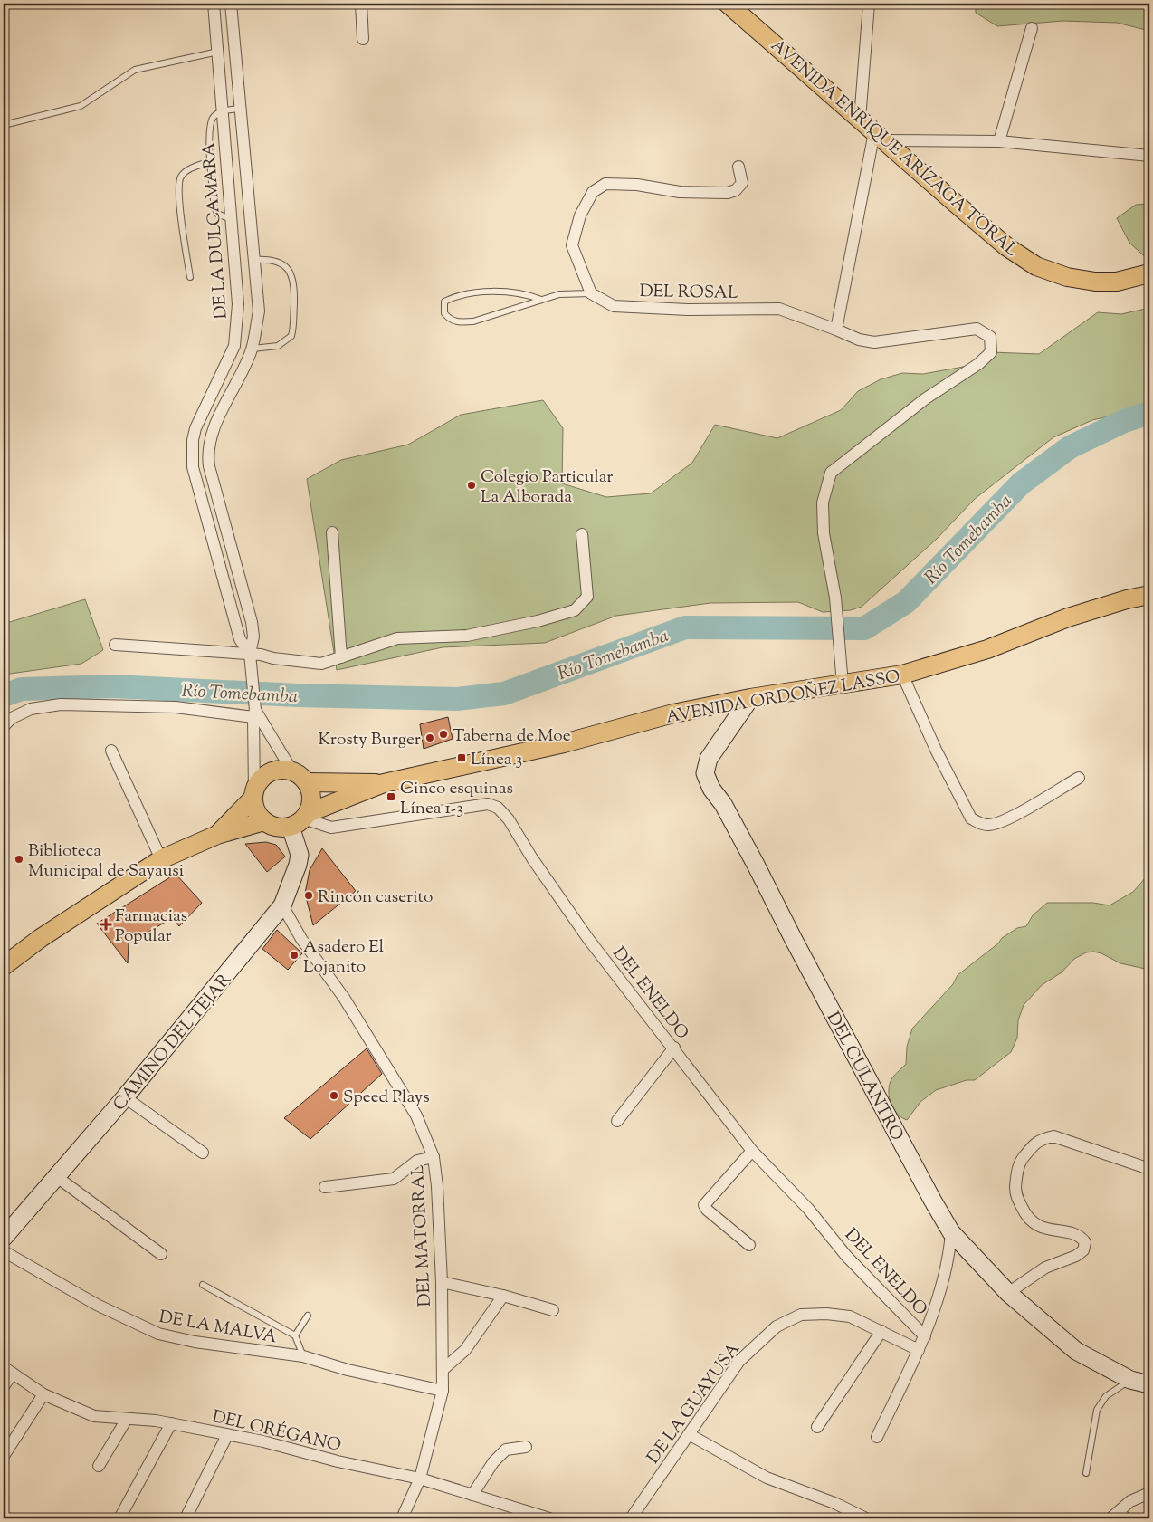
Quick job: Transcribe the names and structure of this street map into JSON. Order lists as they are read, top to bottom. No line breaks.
{"streets":{"main road":["AVENIDA ENRIQUE ARÍZAGA TORAL","AVENIDA ORDOÑEZ LASSO"],"street":["DE LA DULCAMARA","DEL ROSAL","DEL ENELDO","CAMINO DEL TEJAR","DEL CULANTRO","DEL MATORRAL","DE LA MALVA","DE LA GUAYUSA","DEL ORÉGANO"]},"crossings":[["DE LA DULCAMARA","AVENIDA ORDOÑEZ LASSO"],["DE LA DULCAMARA","DEL ENELDO"],["DE LA DULCAMARA","CAMINO DEL TEJAR"],["DEL ROSAL","AVENIDA ORDOÑEZ LASSO"],["AVENIDA ORDOÑEZ LASSO","DEL ENELDO"],["AVENIDA ORDOÑEZ LASSO","CAMINO DEL TEJAR"],["AVENIDA ORDOÑEZ LASSO","DEL CULANTRO"],["DEL ENELDO","CAMINO DEL TEJAR"],["CAMINO DEL TEJAR","DEL MATORRAL"],["DEL MATORRAL","DE LA MALVA"],["DEL MATORRAL","DEL ORÉGANO"]],"water":["Río Tomebamba"],"places":{"other":["Colegio Particular La Alborada","Taberna de Moe","Krosty Burger","Biblioteca Municipal de Sayausi","Rincón caserito","Asadero El Lojanito","Speed Plays"],"transit":["Línea 3","Cinco esquinas Línea 1-3"],"health":["Farmacias Popular"]}}
